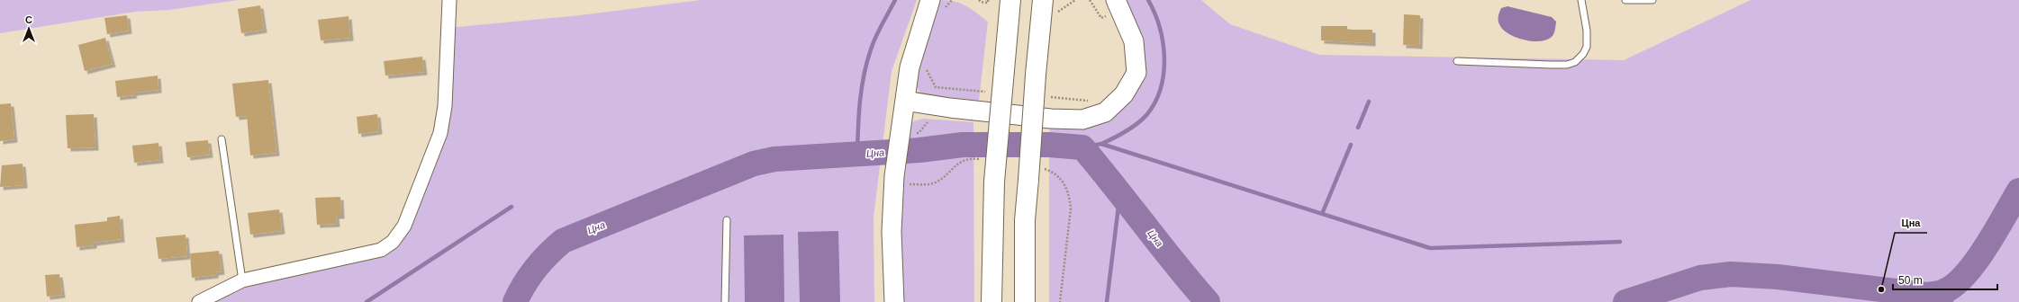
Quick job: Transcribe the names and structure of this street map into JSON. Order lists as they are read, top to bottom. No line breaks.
{"water":["Цна"],"places":["Цна"],"scale_bar":"50 m","north":"top"}
